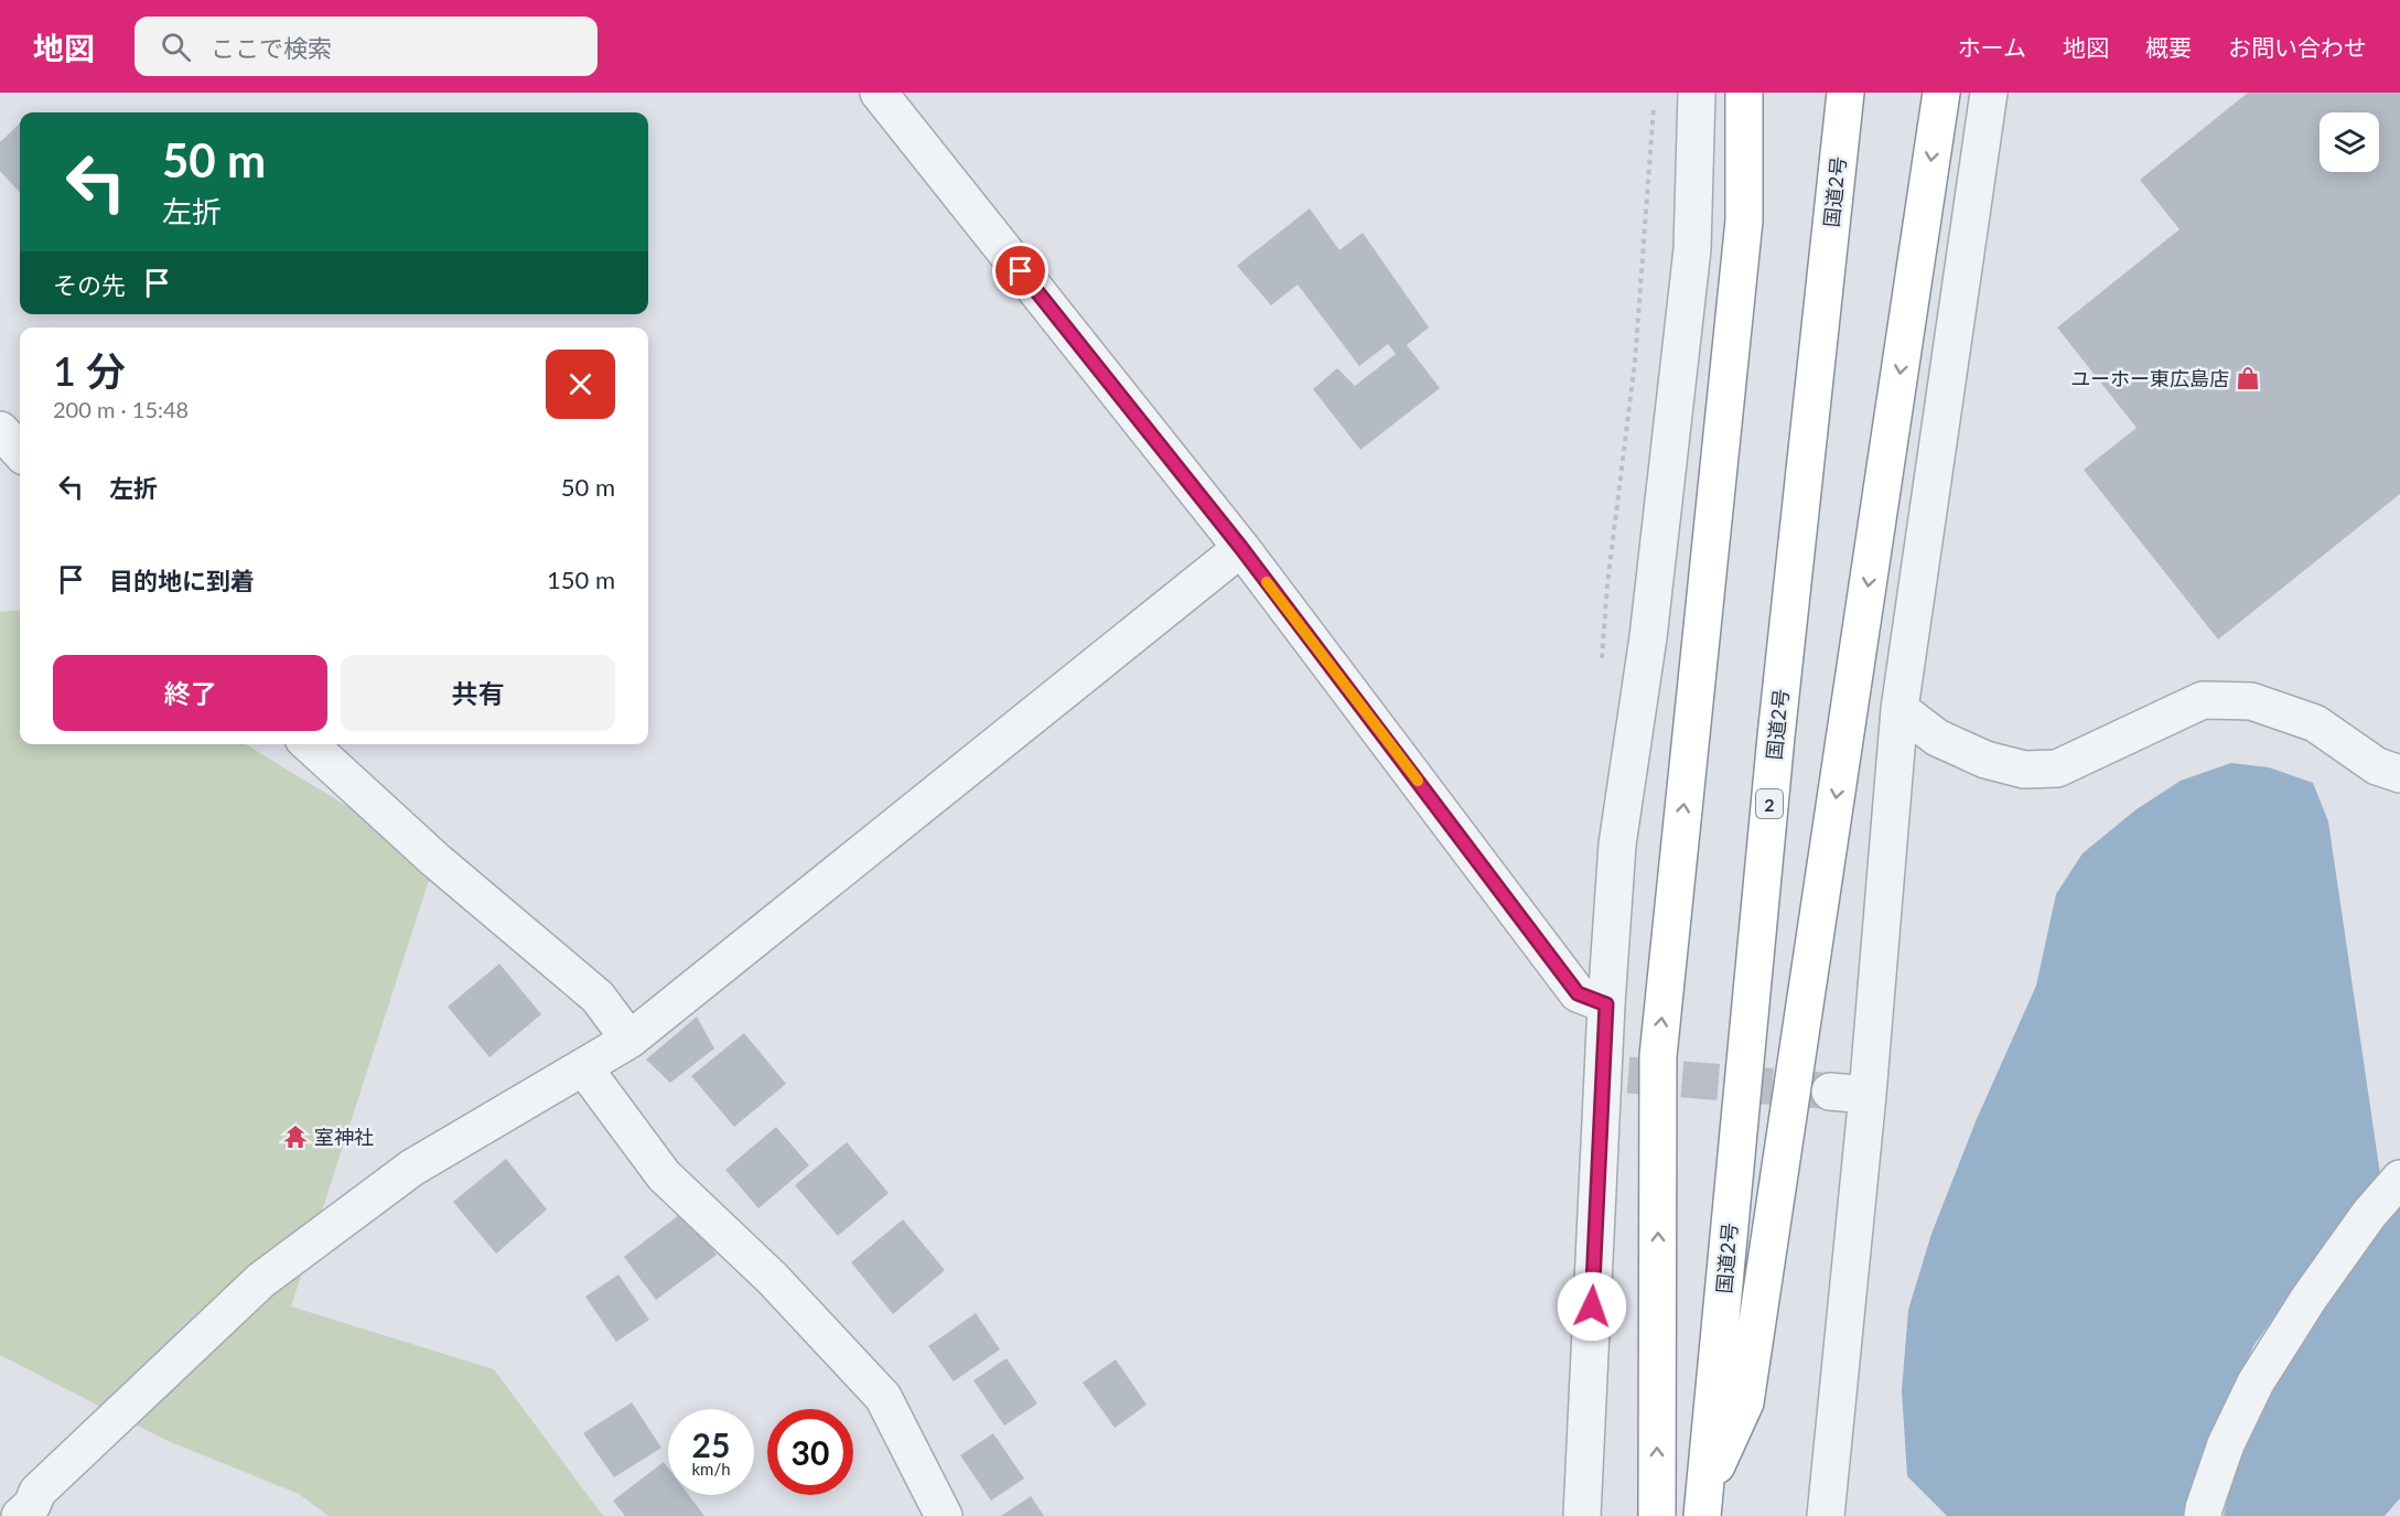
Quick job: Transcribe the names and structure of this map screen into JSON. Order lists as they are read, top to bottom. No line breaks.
{"streets":{"highway":["国道2号","2"]},"places":{"shop":["ユーホー東広島店"],"temple":["室神社"]},"page":{"header":"地図","search":"ここで検索","nav":["ホーム","地図","概要","お問い合わせ"],"turn":["50 m","左折"],"then":"その先","heading":["1 分","200 m · 15:48"],"list":[{"name":"左折","value":"50 m"},{"name":"目的地に到着","value":"150 m"}],"buttons":["終了","共有"],"speed":"25 km/h","limit":"30"}}
